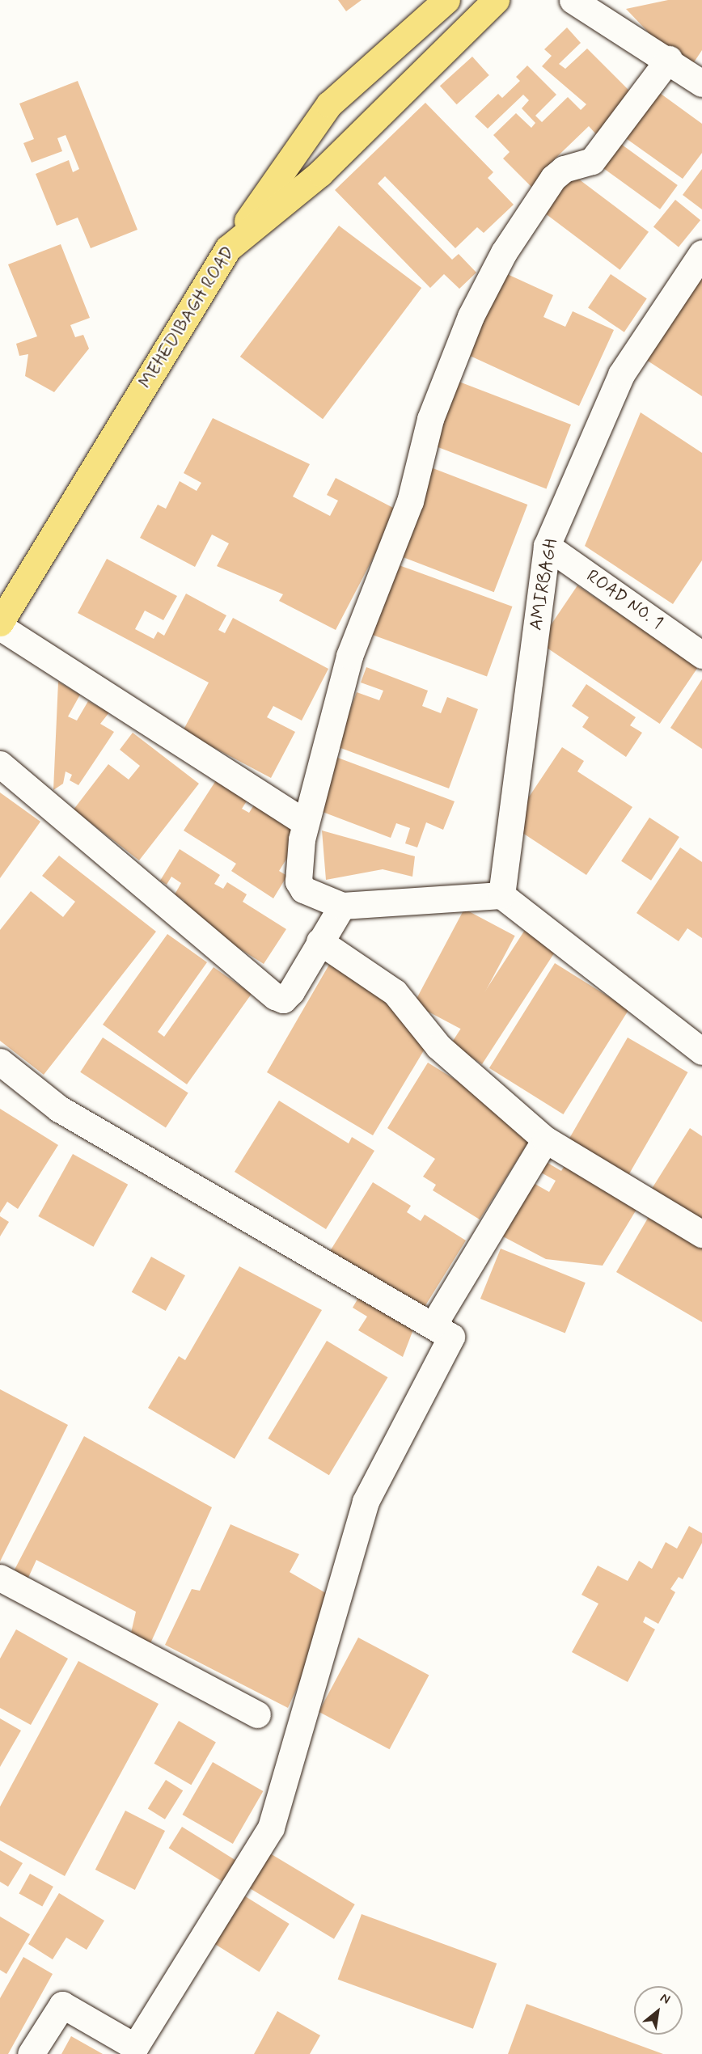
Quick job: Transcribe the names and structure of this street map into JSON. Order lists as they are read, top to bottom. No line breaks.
{"streets":{"main road":["MEHEDIBAGH ROAD"],"street":["AMIRBAGH","ROAD NO. 1"]},"crossings":[["AMIRBAGH","ROAD NO. 1"]],"north":"top right"}
